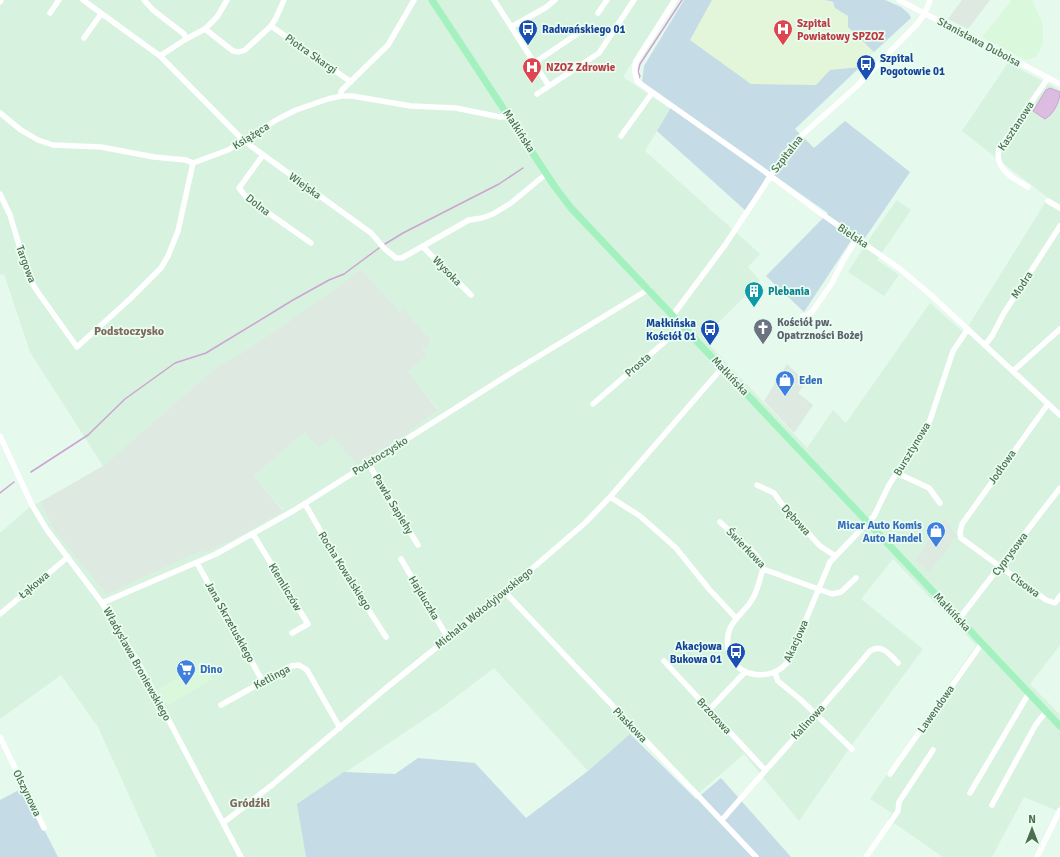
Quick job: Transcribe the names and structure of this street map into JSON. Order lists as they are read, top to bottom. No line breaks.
{"streets":{"main road":["Małkińska"],"street":["Stanisława Duboisa","Piotra Skargi","Kasztanowa","Książęca","Szpitalna","Wiejska","Dolna","Bielska","Targowa","Wysoka","Modra","Prosta","Bursztynowa","Podstoczysko","Jodłowa","Pawła Sapiehy","Dębowa","Świerkowa","Cyprysowa","Rocha Kowalskiego","Łąkowa","Cisowa","Kiemliczów","Hajduczka","Michała Wołodyjowskiego","Jana Skrzetuskiego","Akacjowa","Władysława Broniewskiego","Ketlinga","Lawendowa","Brzozowa","Kalinowa","Piaskowa","Olszynowa"]},"crossings":[["Stanisława Duboisa","Kasztanowa"],["Stanisława Duboisa","Szpitalna"],["Małkińska","Książęca"],["Małkińska","Szpitalna"],["Małkińska","Wiejska"],["Małkińska","Prosta"],["Małkińska","Bursztynowa"],["Małkińska","Podstoczysko"],["Małkińska","Cyprysowa"],["Małkińska","Michała Wołodyjowskiego"],["Małkińska","Akacjowa"],["Małkińska","Lawendowa"],["Książęca","Wiejska"],["Książęca","Targowa"],["Szpitalna","Bielska"],["Wiejska","Dolna"],["Wiejska","Wysoka"],["Bielska","Modra"],["Bielska","Bursztynowa"],["Bielska","Jodłowa"],["Bursztynowa","Akacjowa"],["Podstoczysko","Pawła Sapiehy"],["Podstoczysko","Rocha Kowalskiego"],["Podstoczysko","Kiemliczów"],["Podstoczysko","Jana Skrzetuskiego"],["Podstoczysko","Władysława Broniewskiego"],["Jodłowa","Cisowa"],["Dębowa","Akacjowa"],["Świerkowa","Akacjowa"],["Cyprysowa","Cisowa"],["Łąkowa","Władysława Broniewskiego"],["Hajduczka","Michała Wołodyjowskiego"],["Michała Wołodyjowskiego","Władysława Broniewskiego"],["Michała Wołodyjowskiego","Ketlinga"],["Michała Wołodyjowskiego","Piaskowa"],["Jana Skrzetuskiego","Ketlinga"],["Brzozowa","Kalinowa"],["Kalinowa","Piaskowa"]],"districts":["Podstoczysko","Gródźki"],"places":{"bus stop":["Radwańskiego 01","Szpital Pogotowie 01","Małkińska Kościół 01","Akacjowa Bukowa 01"],"hospital":["Szpital Powiatowy SPZOZ","NZOZ Zdrowie"],"building":["Plebania"],"church":["Kościół pw. Opatrzności Bożej"],"shop":["Eden","Micar Auto Komis Auto Handel"],"supermarket":["Dino"]},"north":"top"}
